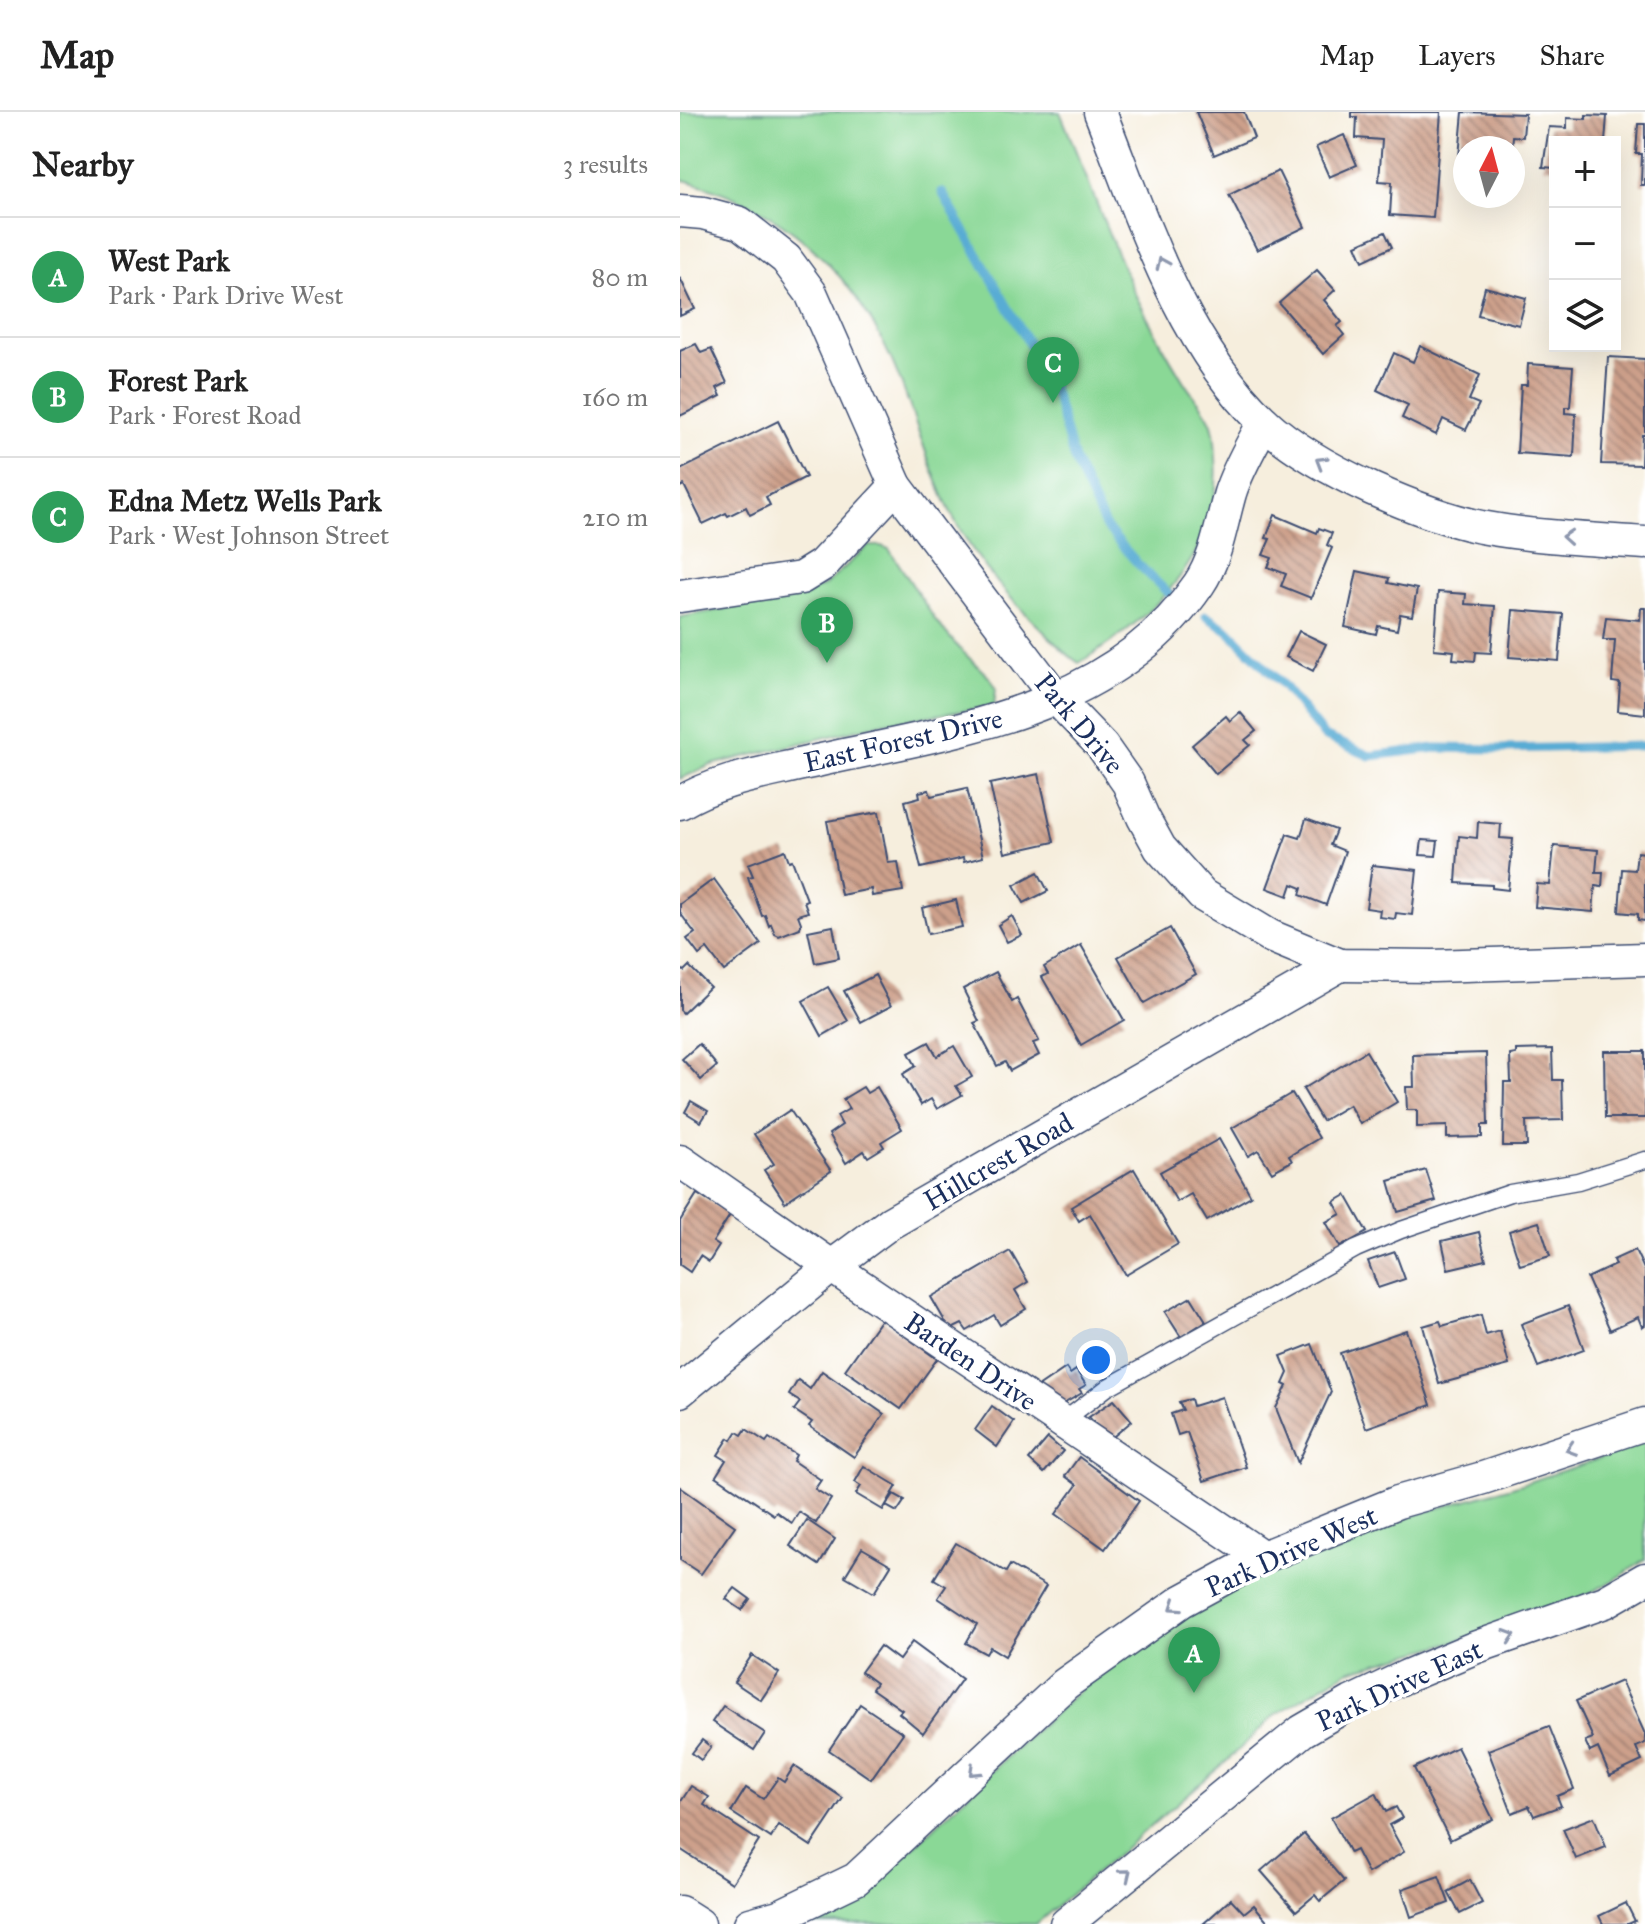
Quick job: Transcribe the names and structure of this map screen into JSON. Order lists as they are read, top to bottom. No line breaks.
{"streets":{"street":["Park Drive","East Forest Drive","Hillcrest Road","Barden Drive","Park Drive West","Park Drive East"]},"crossings":[["Park Drive","East Forest Drive"],["Park Drive","Hillcrest Road"],["Hillcrest Road","Barden Drive"],["Barden Drive","Park Drive West"]],"one_way":["Park Drive West","Park Drive East"],"north":"top","page":{"header":"Map","nav":["Map","Layers","Share"],"heading":["Nearby","3 results"],"map_buttons":["+","−"],"list":[{"mark":"A","name":"West Park","note":"Park · Park Drive West","value":"80 m"},{"mark":"B","name":"Forest Park","note":"Park · Forest Road","value":"160 m"},{"mark":"C","name":"Edna Metz Wells Park","note":"Park · West Johnson Street","value":"210 m"}],"pins":["C","B","A"]}}
